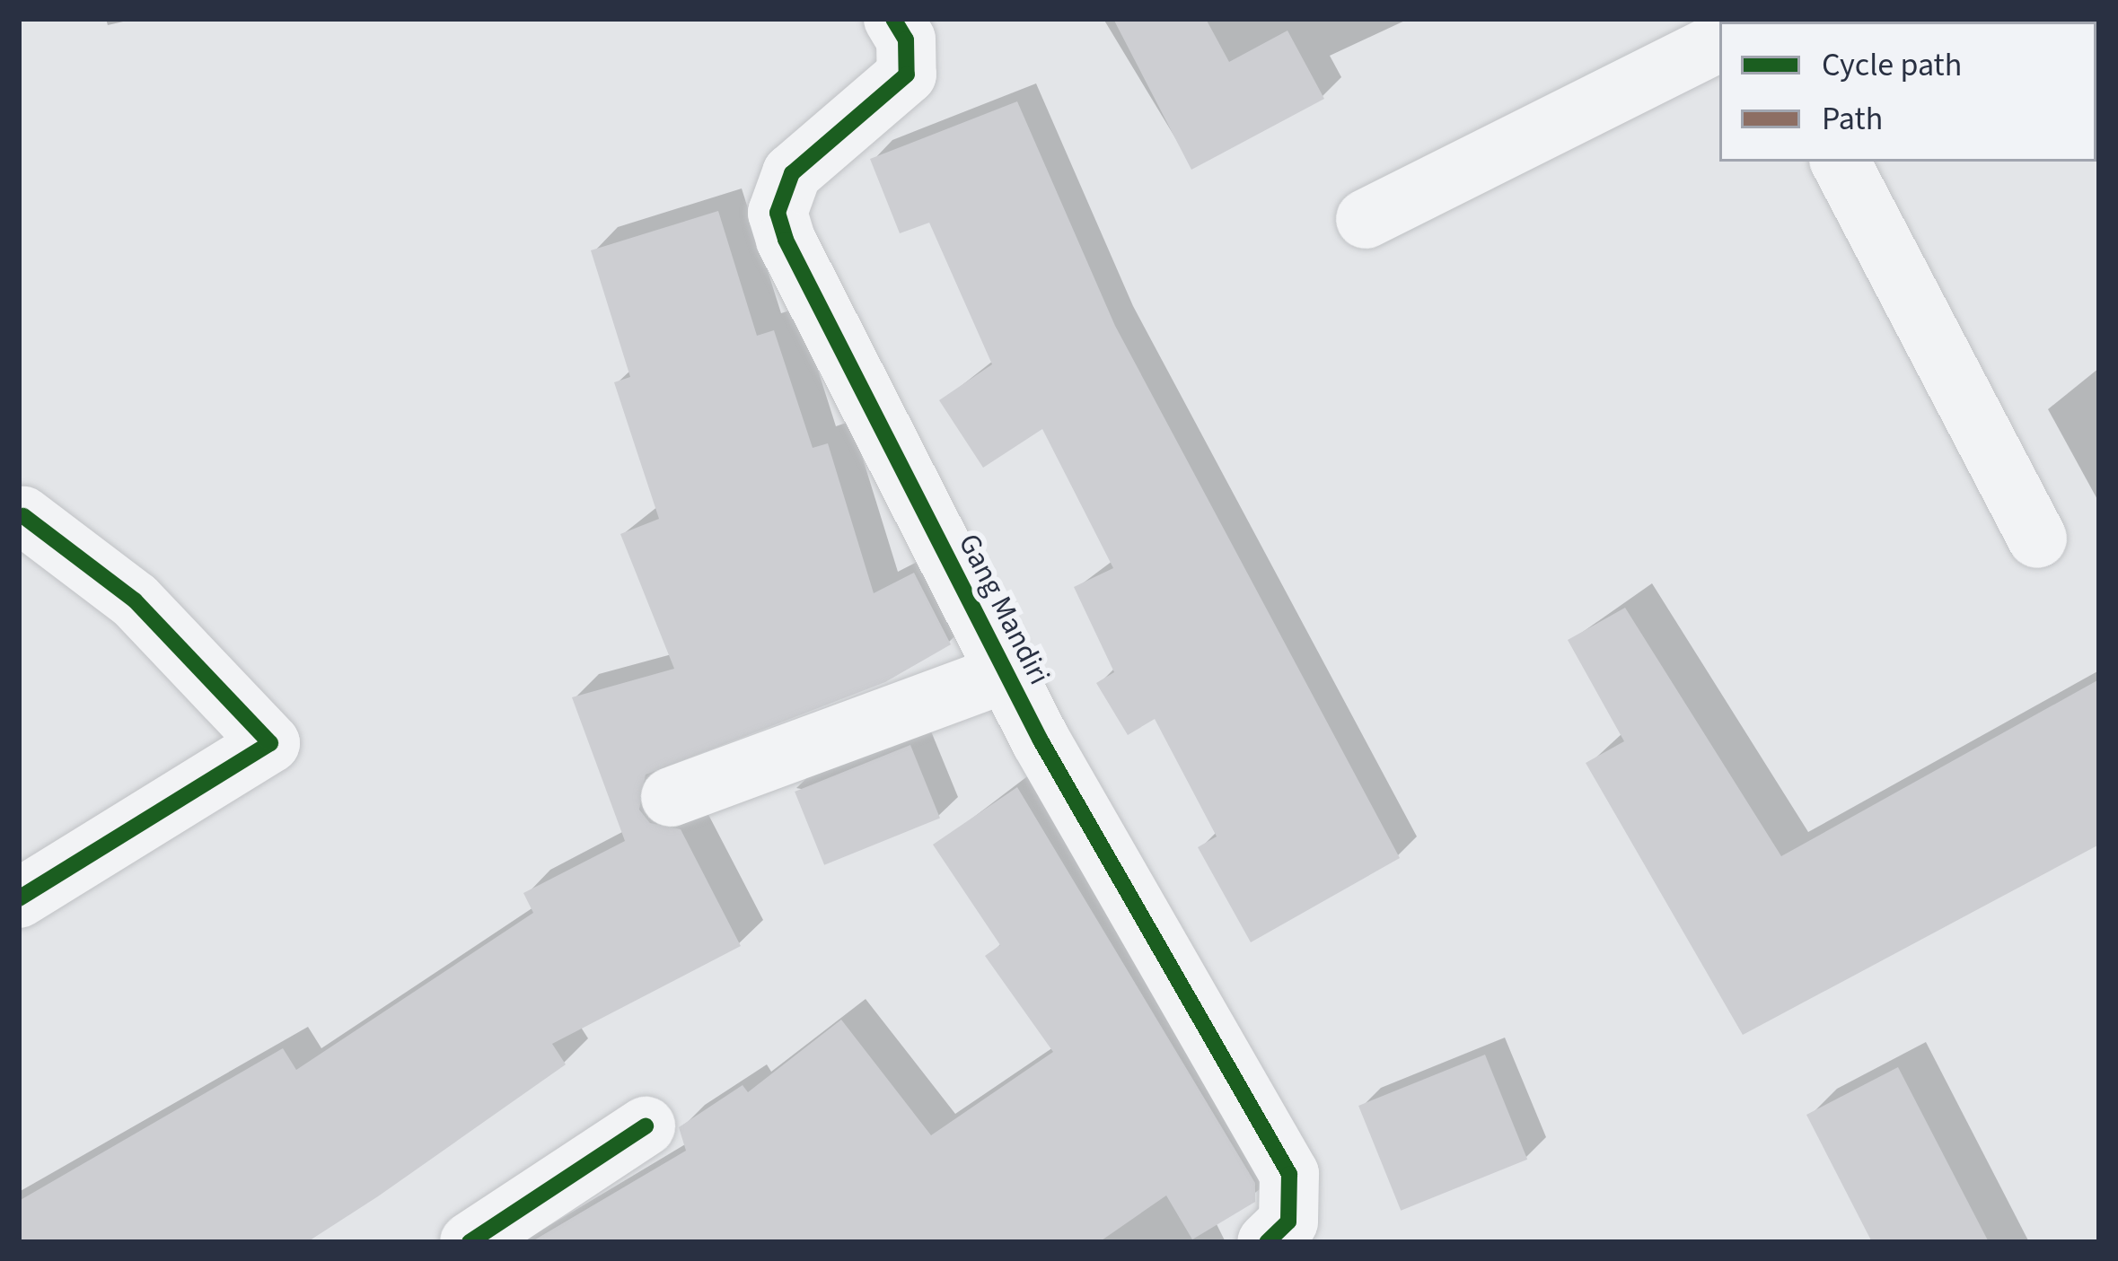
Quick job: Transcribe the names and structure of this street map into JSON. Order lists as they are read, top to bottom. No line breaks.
{"streets":{"street":["Gang Mandiri"]},"legend":["Cycle path","Path"]}
